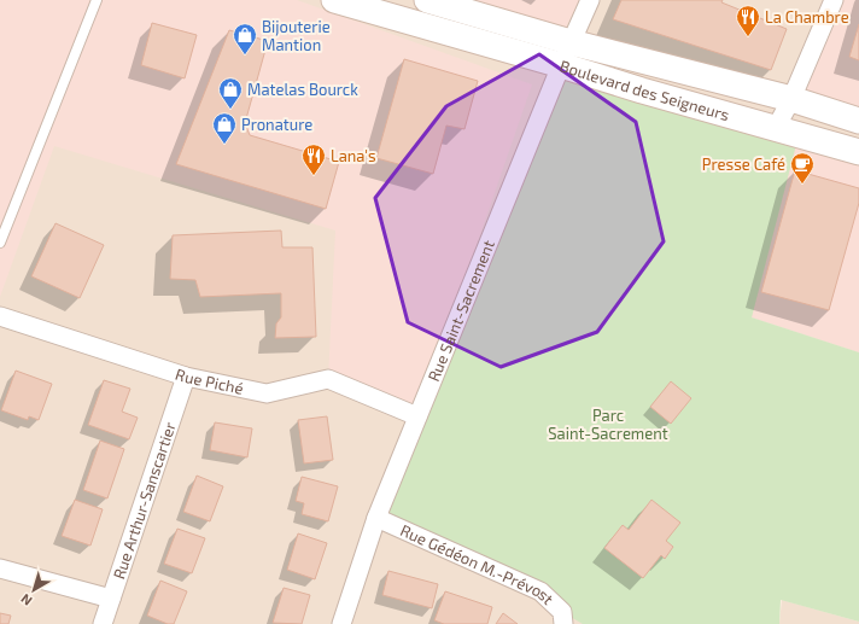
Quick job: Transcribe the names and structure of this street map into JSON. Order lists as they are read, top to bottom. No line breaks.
{"streets":{"main road":["Boulevard des Seigneurs"],"street":["Rue Saint-Sacrement","Rue Piché","Rue Arthur-Sanscartier","Rue Gédéon M.-Prévost"]},"crossings":[["Boulevard des Seigneurs","Rue Saint-Sacrement"],["Rue Saint-Sacrement","Rue Piché"],["Rue Saint-Sacrement","Rue Gédéon M.-Prévost"],["Rue Piché","Rue Arthur-Sanscartier"]],"parks":["Parc Saint-Sacrement"],"places":{"restaurant":["La Chambre","Lana's"],"shop":["Bijouterie Mantion","Matelas Bourck","Pronature"],"cafe":["Presse Café"]},"north":"bottom left"}
